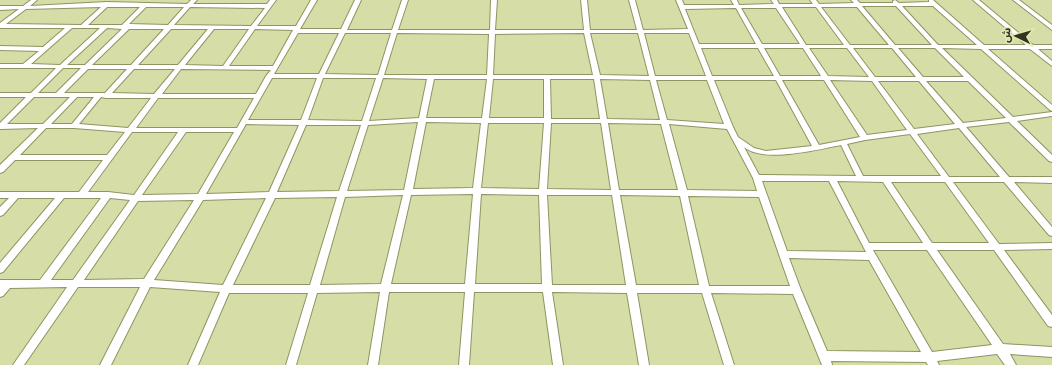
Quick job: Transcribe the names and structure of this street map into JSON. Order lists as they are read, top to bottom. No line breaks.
{"north":"left"}
